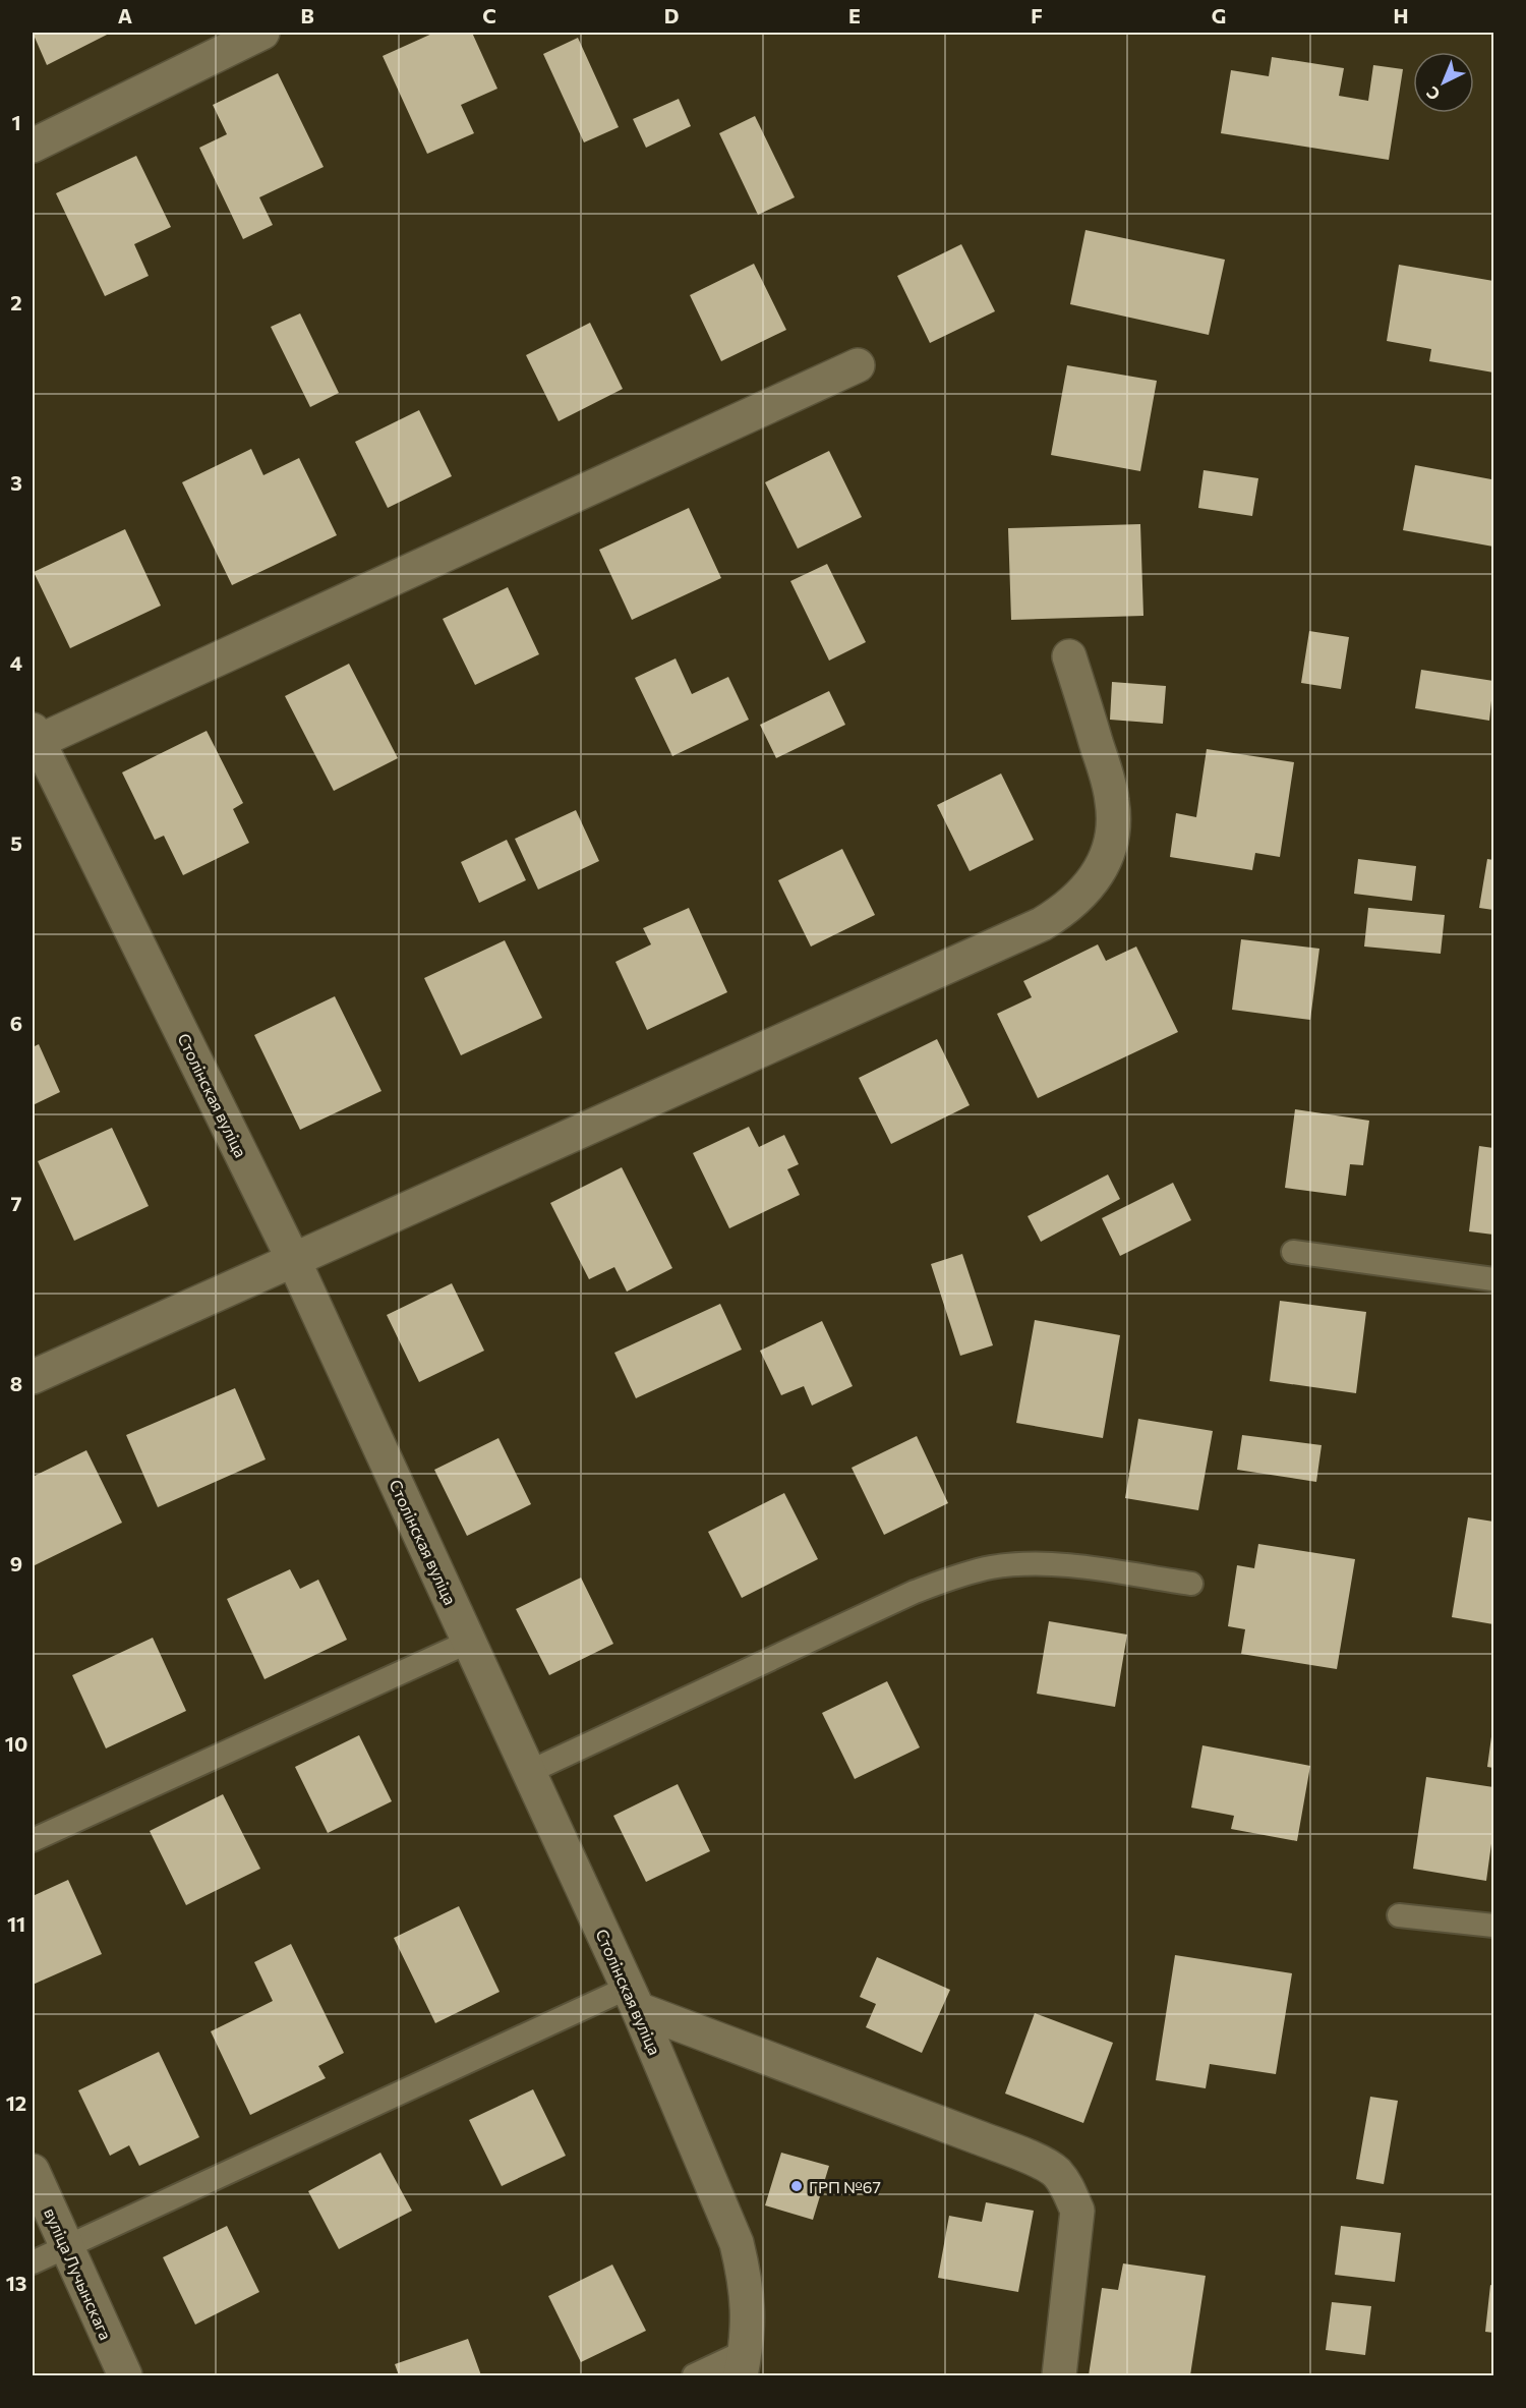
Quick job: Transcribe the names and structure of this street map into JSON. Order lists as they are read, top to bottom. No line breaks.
{"streets":{"street":["Столінская вуліца","вуліца Лучынскага"]},"places":["ГРП №67"],"north":"bottom left","grid":{"columns":["A","B","C","D","E","F","G","H"],"rows":["1","2","3","4","5","6","7","8","9","10","11","12","13"]}}
